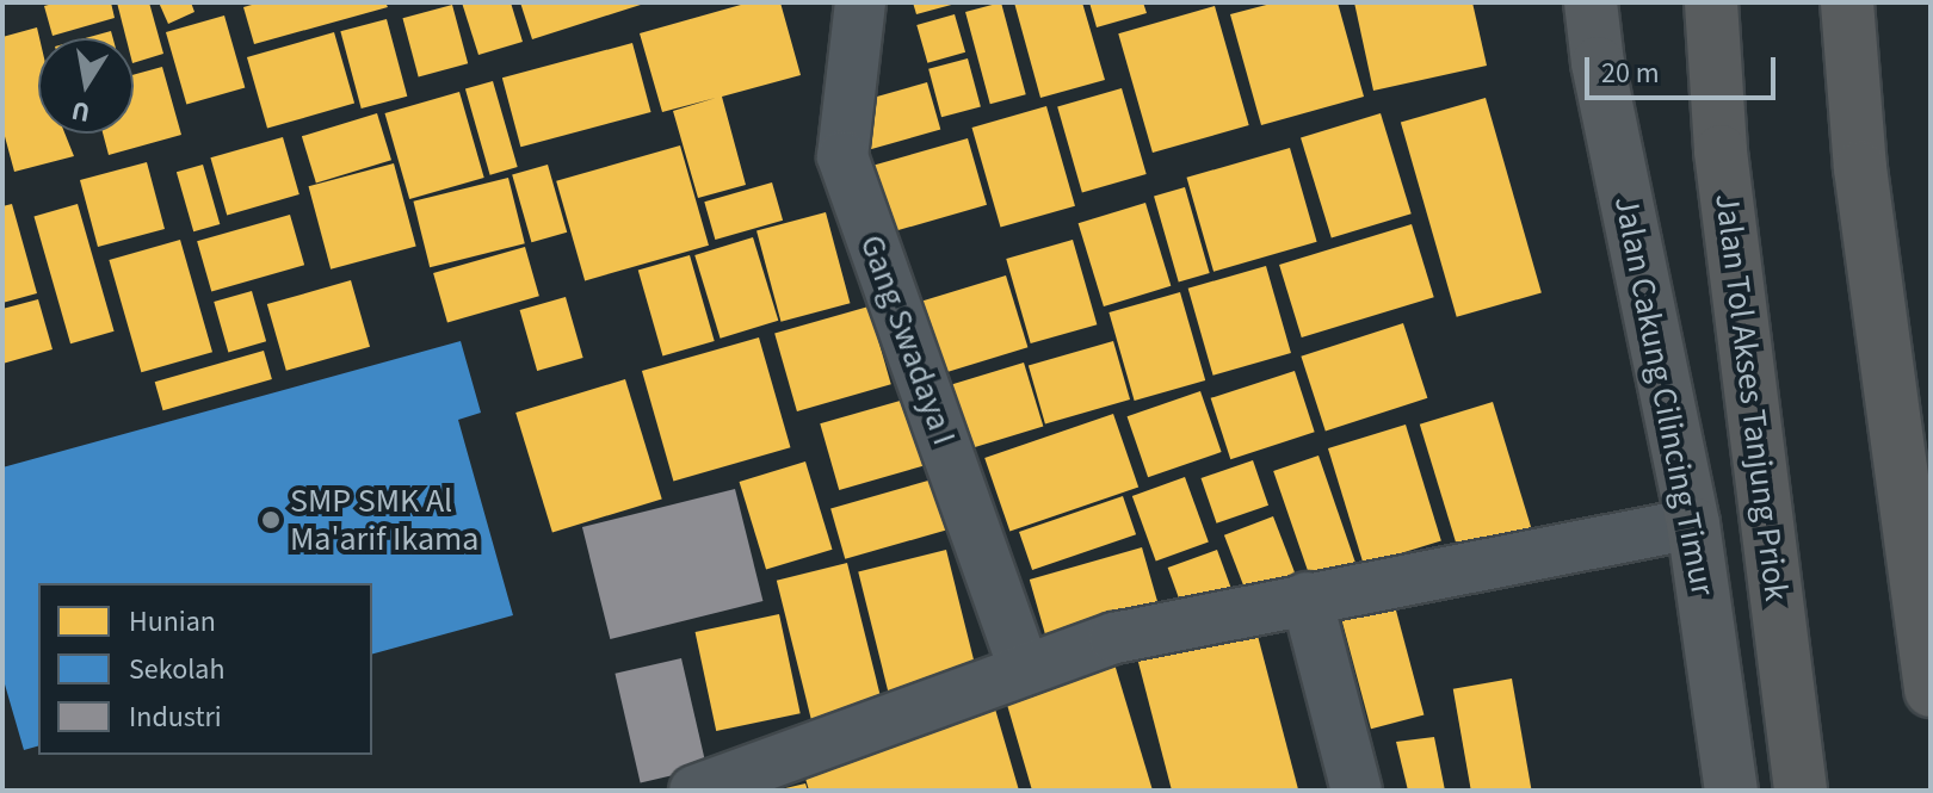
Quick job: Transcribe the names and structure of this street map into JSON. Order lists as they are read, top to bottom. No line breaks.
{"streets":{"highway":["Jalan Cakung Cilincing Timur","Jalan Tol Akses Tanjung Priok"],"street":["Gang Swadaya I"]},"places":["SMP SMK Al Ma'arif Ikama"],"legend":["Hunian","Sekolah","Industri"],"scale_bar":"20 m","north":"bottom"}
